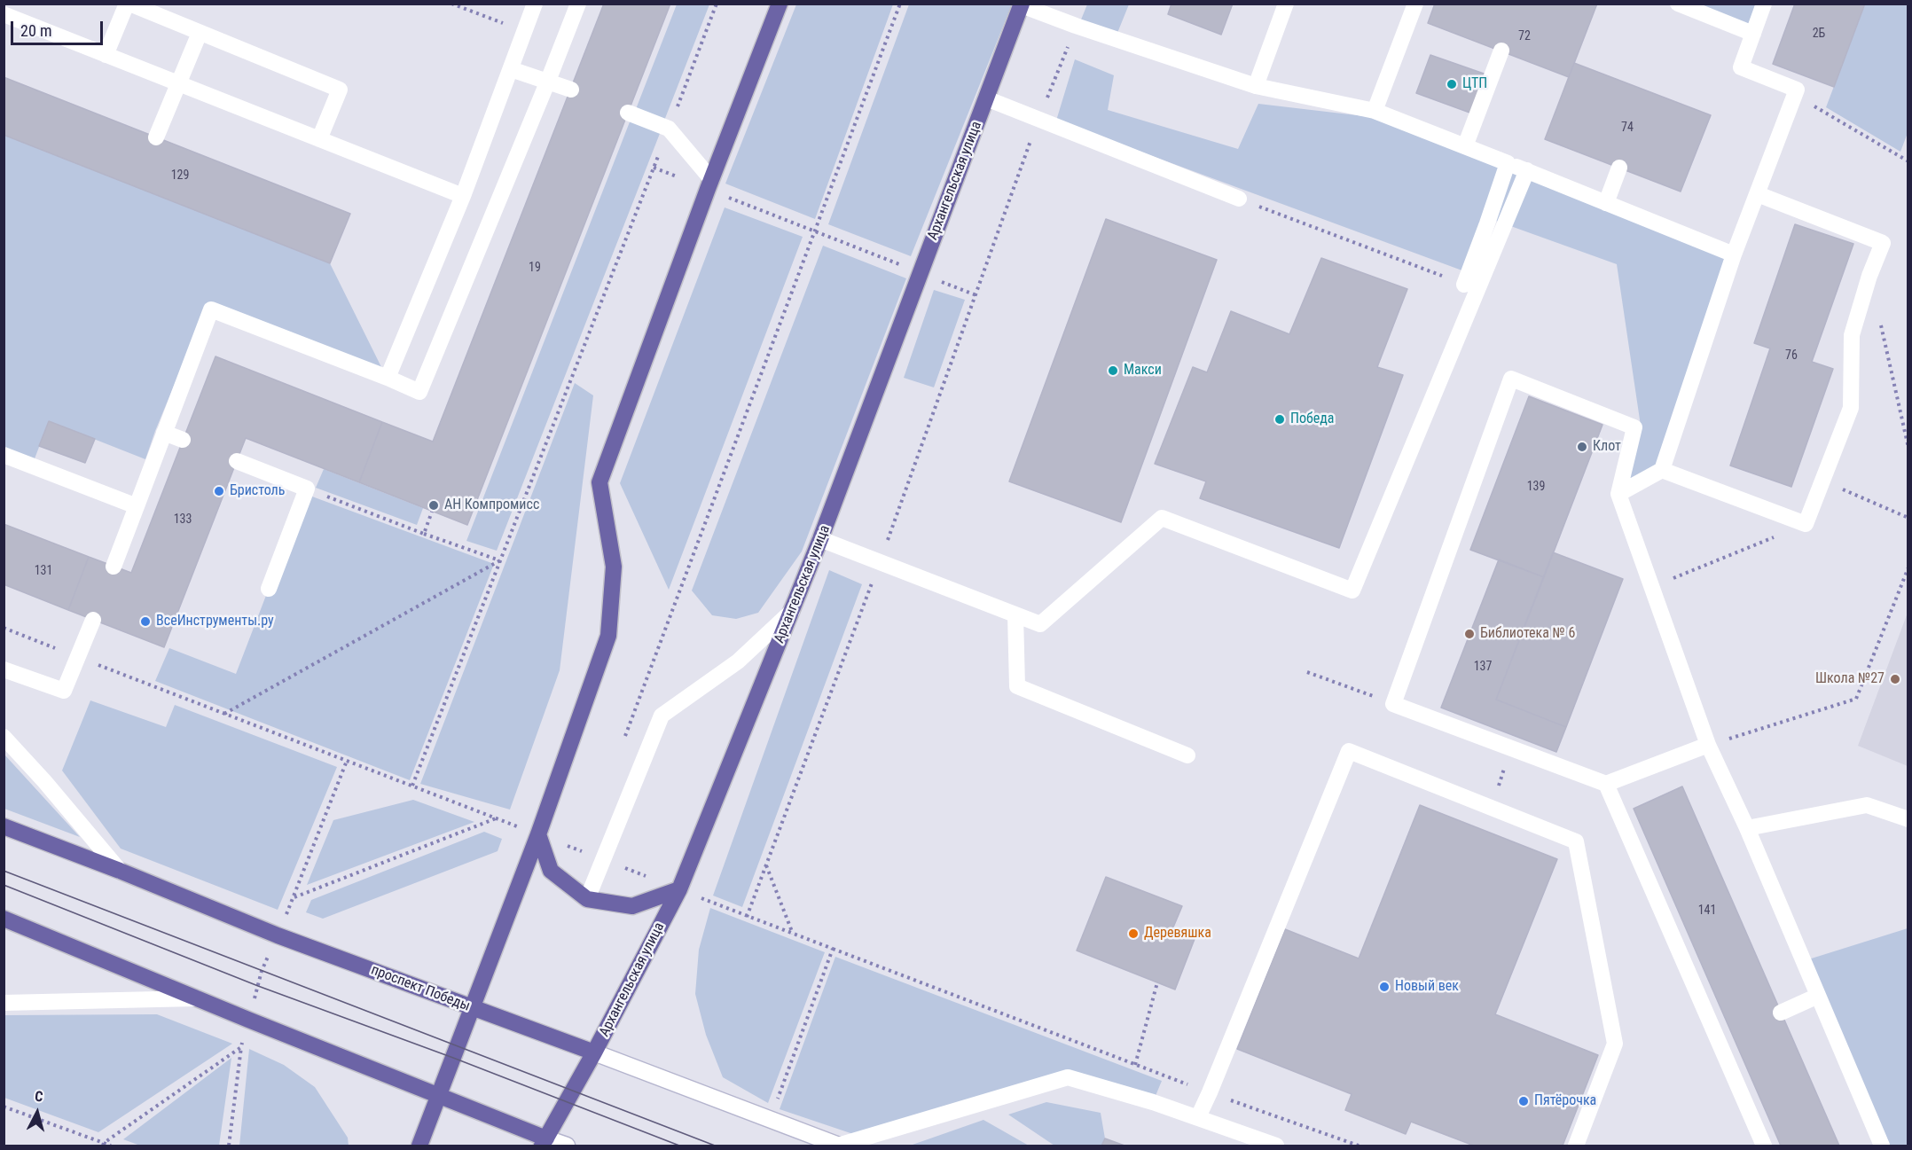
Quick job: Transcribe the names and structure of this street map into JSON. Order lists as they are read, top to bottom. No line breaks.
{"streets":{"main road":["Архангельская улица","проспект Победы"]},"crossings":[["Архангельская улица","проспект Победы"]],"places":["ЦТП","Макси","Победа","Клот","Бристоль","АН Компромисс","ВсеИнструменты.ру","Библиотека № 6","Школа №27","Деревяшка","Новый век","Пятёрочка"],"house_numbers":["2Б","72","74","129","19","76","139","133","131","137","141"],"scale_bar":"20 m","north":"top"}
